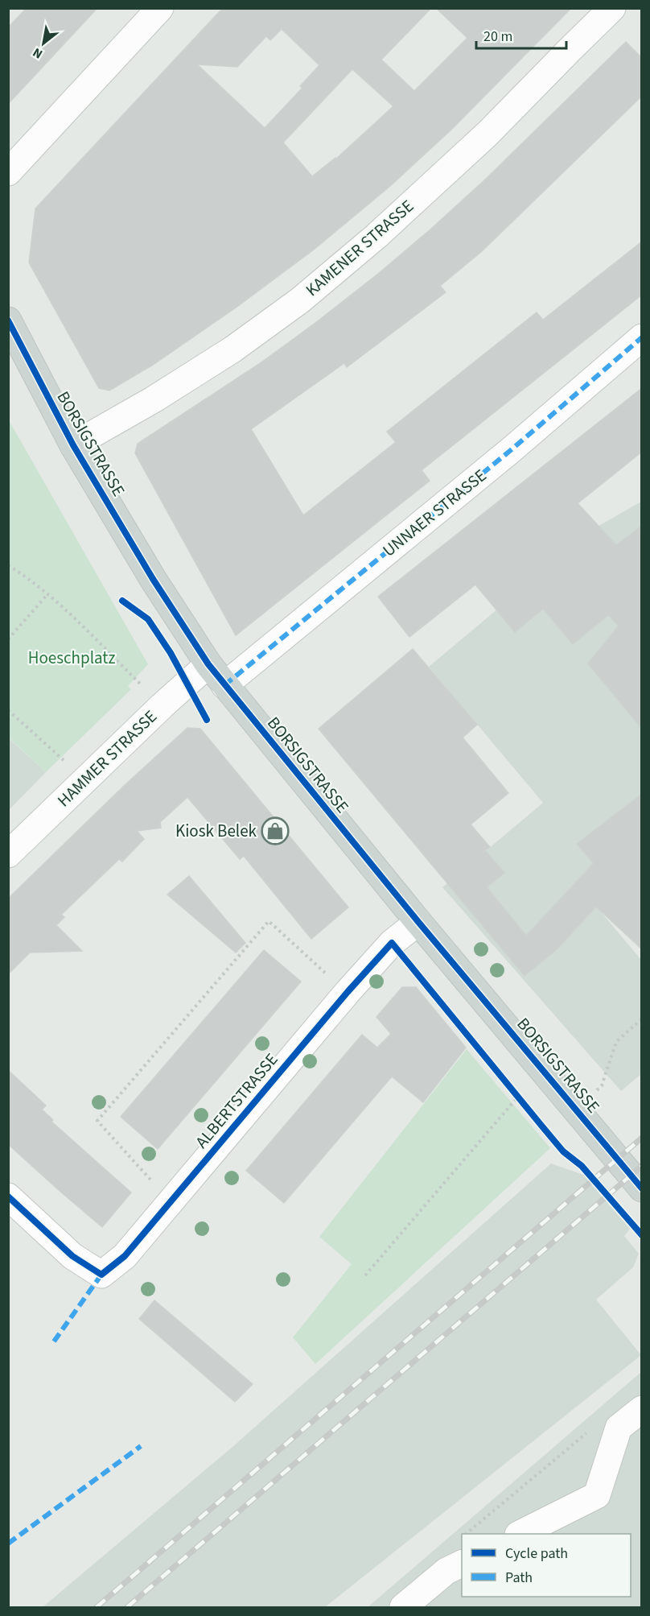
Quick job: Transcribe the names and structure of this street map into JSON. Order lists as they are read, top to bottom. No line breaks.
{"streets":{"main road":["BORSIGSTRASSE"],"street":["KAMENER STRASSE","UNNAER STRASSE","HAMMER STRASSE","ALBERTSTRASSE"]},"crossings":[["KAMENER STRASSE","BORSIGSTRASSE"],["BORSIGSTRASSE","UNNAER STRASSE"],["BORSIGSTRASSE","HAMMER STRASSE"],["BORSIGSTRASSE","ALBERTSTRASSE"]],"parks":["Hoeschplatz"],"places":{"shop":["Kiosk Belek"]},"legend":["Cycle path","Path"],"scale_bar":"20 m","north":"bottom left"}
